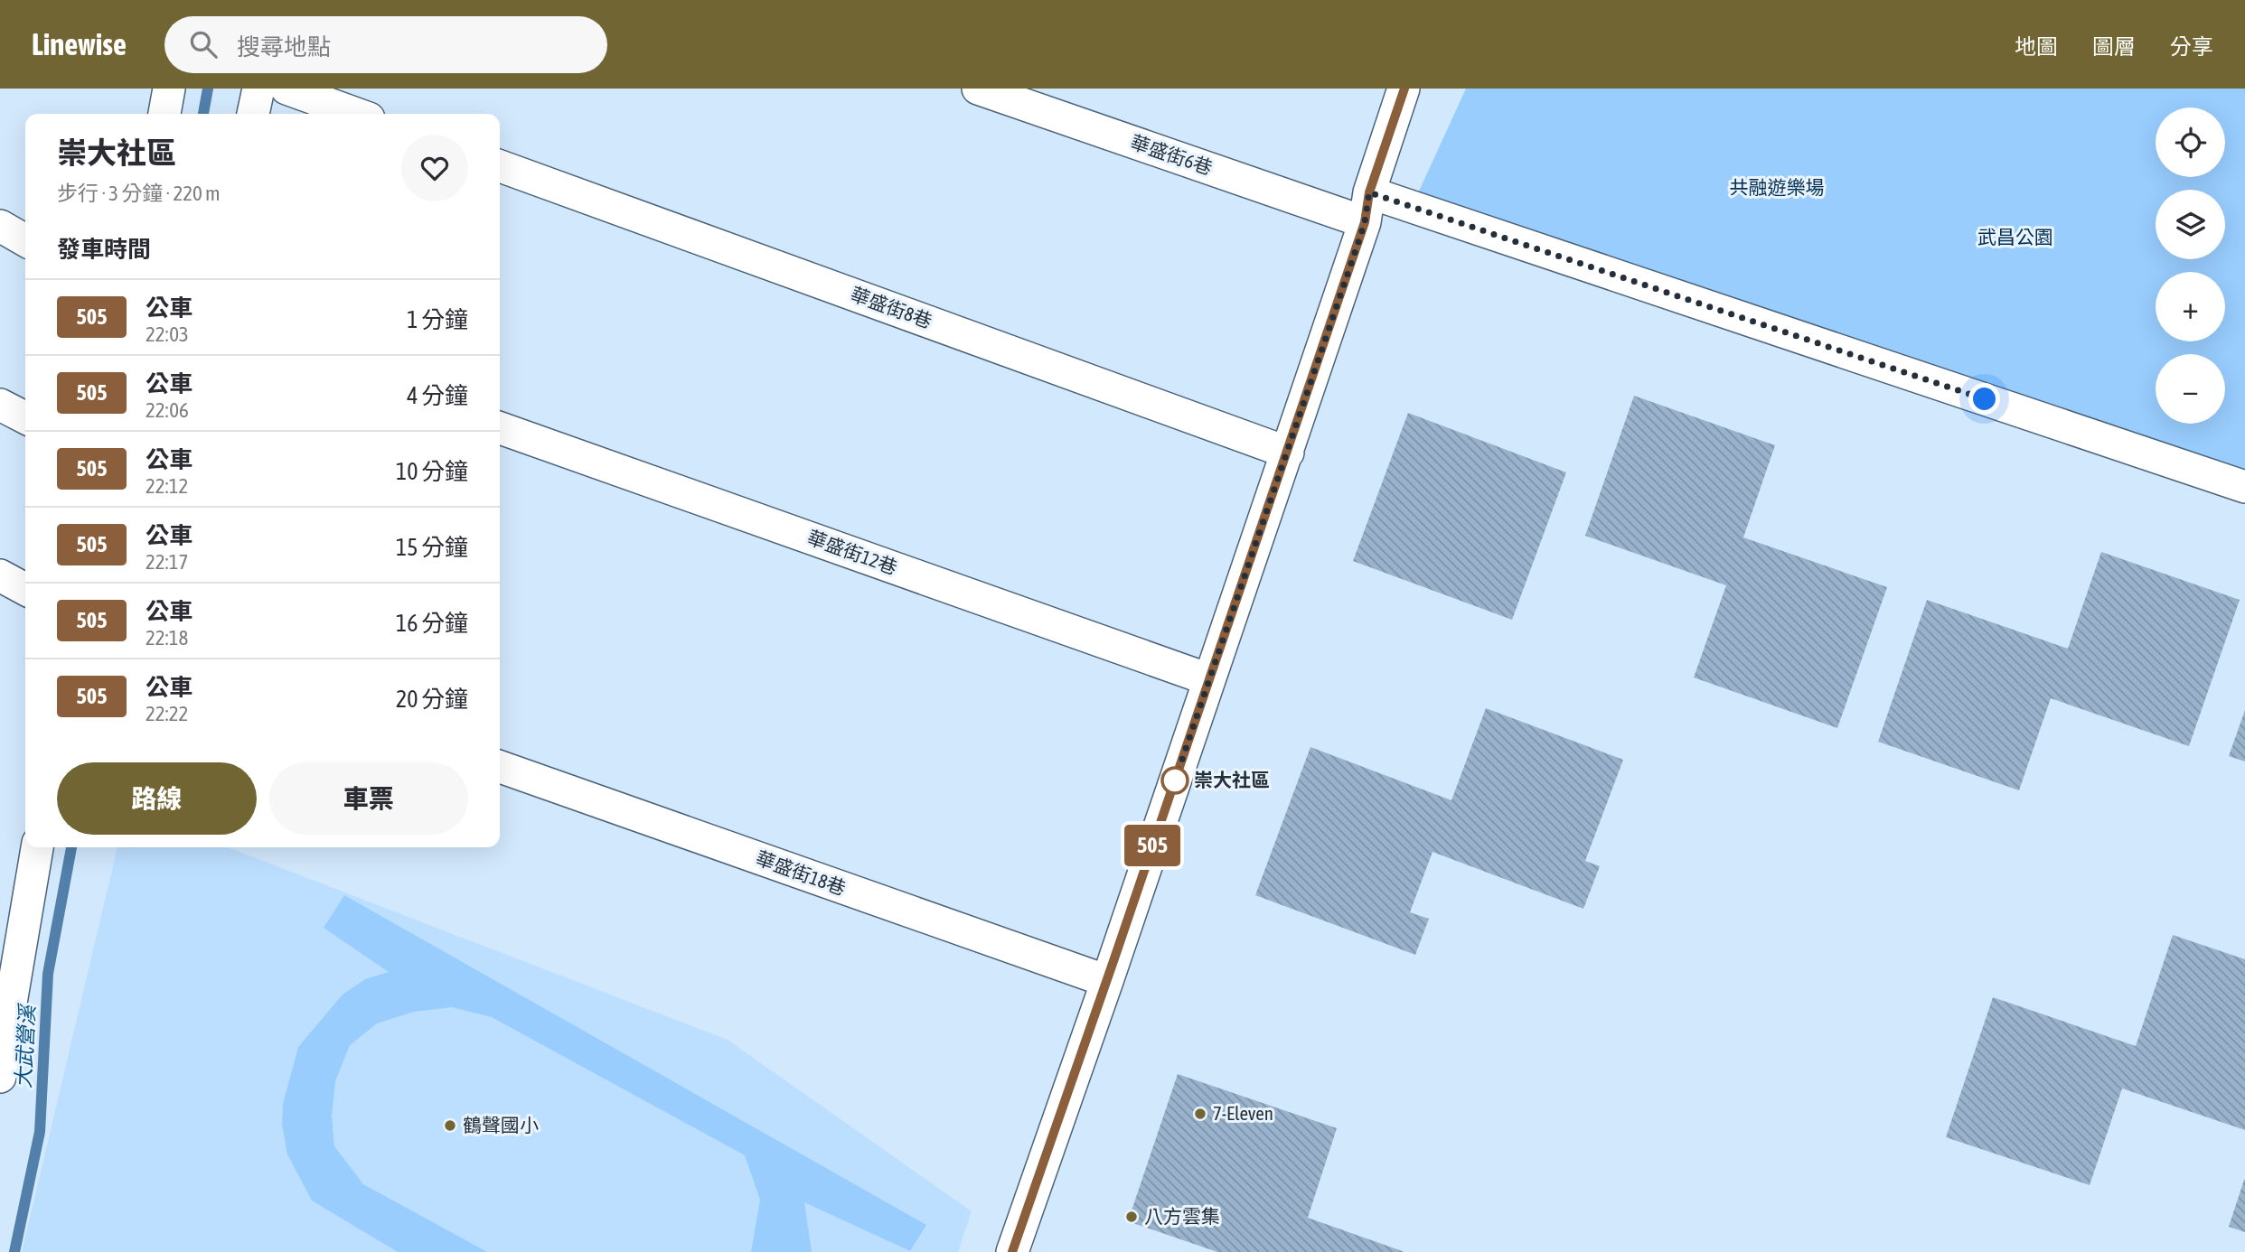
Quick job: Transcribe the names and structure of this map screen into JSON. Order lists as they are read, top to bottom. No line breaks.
{"streets":{"street":["華盛街6巷","華盛街8巷","華盛街12巷","華盛街18巷"]},"water":["大武營溪"],"parks":["共融遊樂場","武昌公園"],"places":["崇大社區","7-Eleven","鶴聲國小","八方雲集"],"lines":["bus line 505"],"page":{"header":"Linewise","search":"搜尋地點","nav":["地圖","圖層","分享"],"on_map":"505","map_buttons":["+","−"],"heading":[["崇大社區","步行 · 3 分鐘 · 220 m"],"發車時間"],"list":[{"mark":"505","name":"公車","note":"22:03","value":"1 分鐘"},{"mark":"505","name":"公車","note":"22:06","value":"4 分鐘"},{"mark":"505","name":"公車","note":"22:12","value":"10 分鐘"},{"mark":"505","name":"公車","note":"22:17","value":"15 分鐘"},{"mark":"505","name":"公車","note":"22:18","value":"16 分鐘"},{"mark":"505","name":"公車","note":"22:22","value":"20 分鐘"}],"buttons":["路線","車票"]}}
